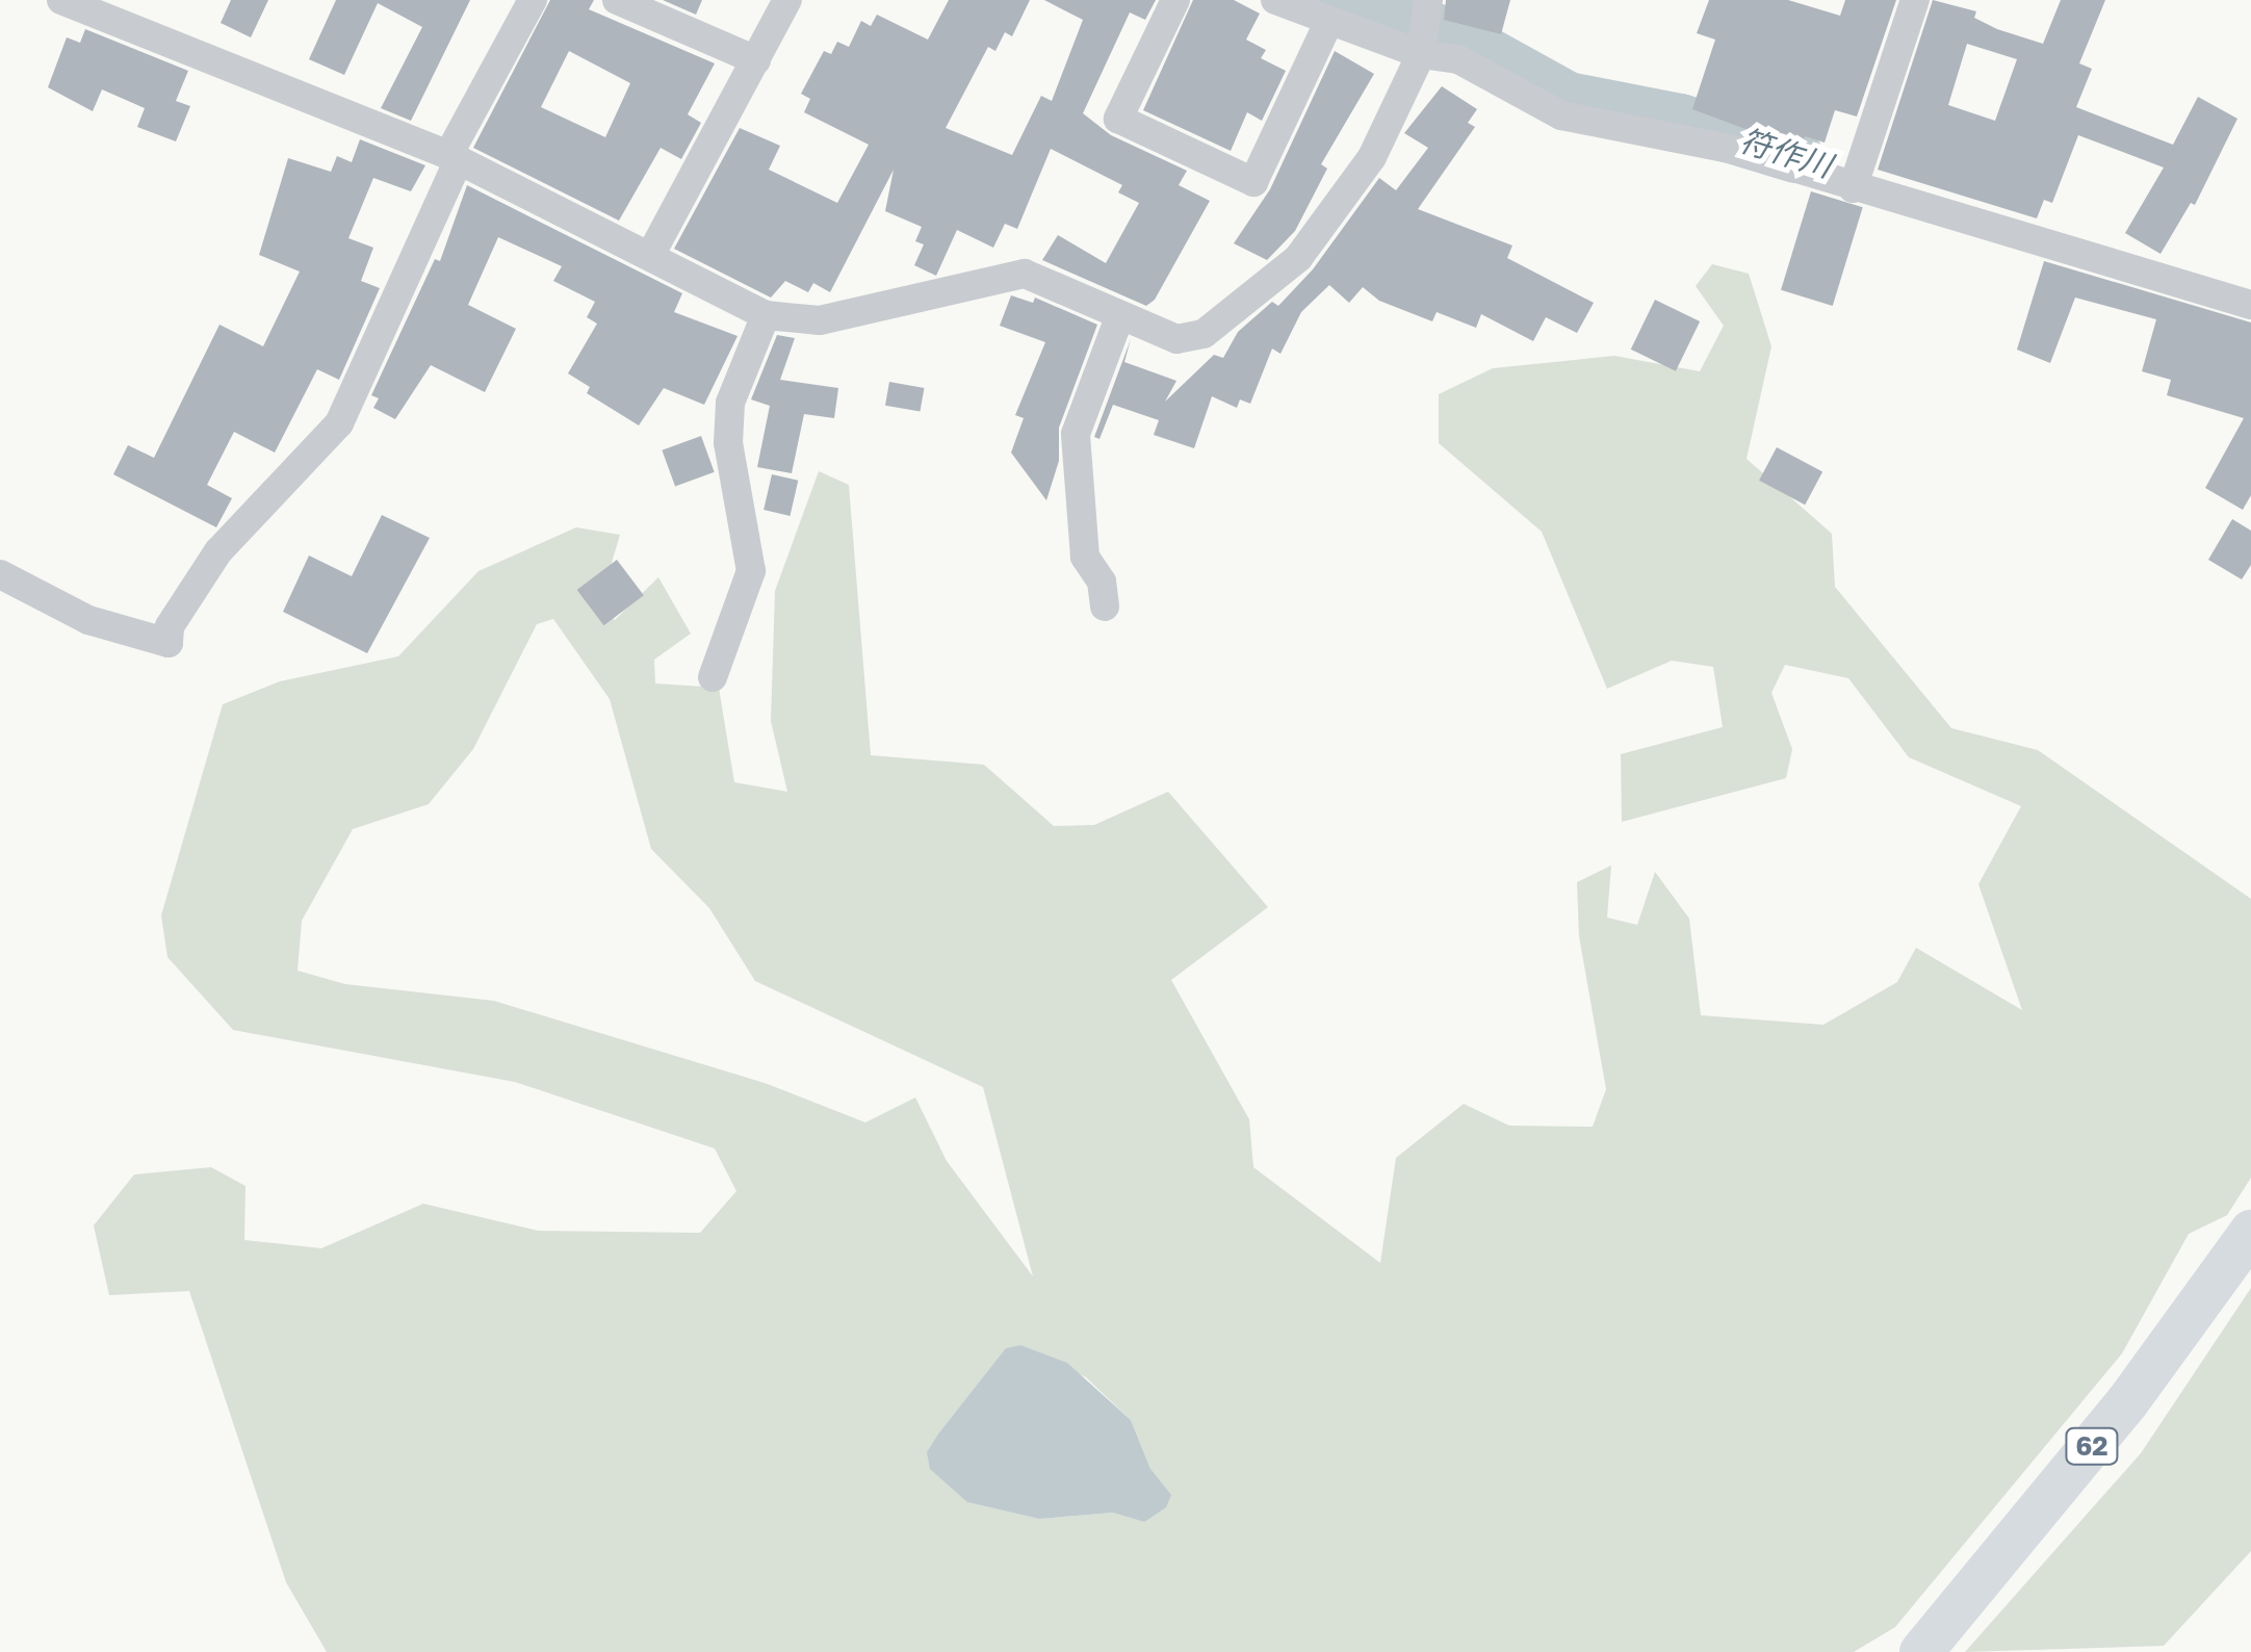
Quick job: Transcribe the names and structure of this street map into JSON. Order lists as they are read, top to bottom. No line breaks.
{"streets":{"main road":["62"]},"water":["符作川"]}
